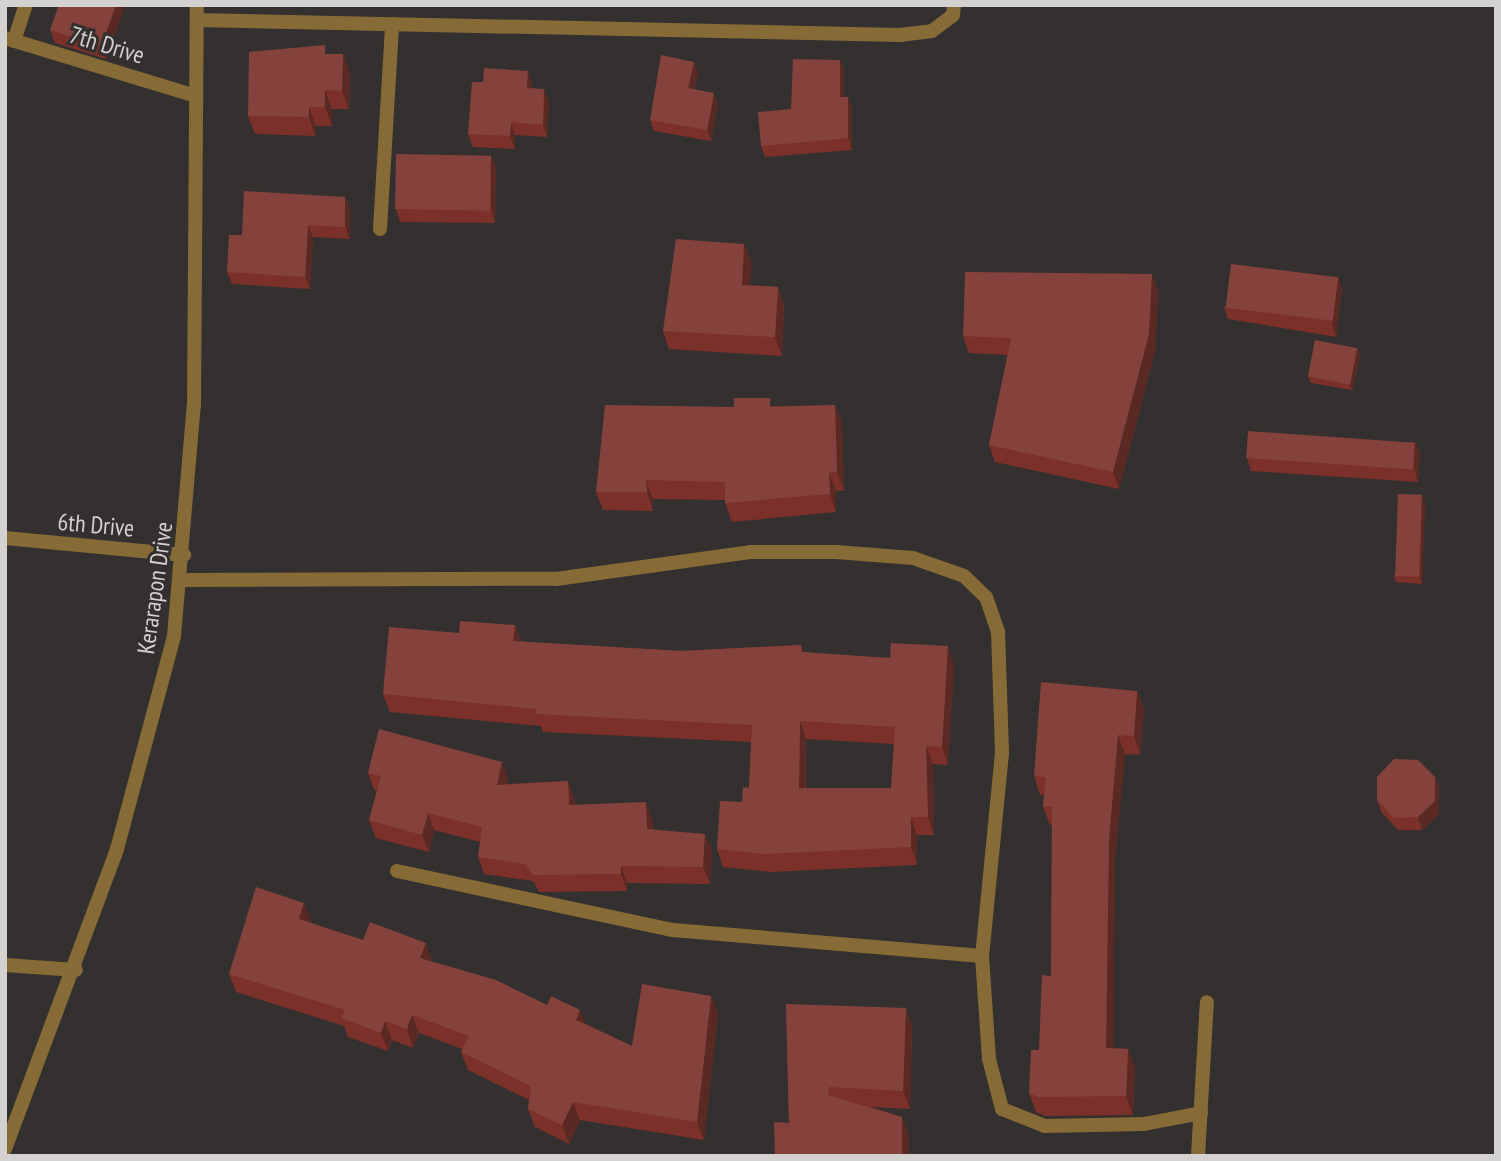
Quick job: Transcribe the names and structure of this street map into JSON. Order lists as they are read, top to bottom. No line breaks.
{"streets":{"street":["7th Drive","6th Drive","Kerarapon Drive"]},"crossings":[["7th Drive","Kerarapon Drive"],["6th Drive","Kerarapon Drive"]]}
